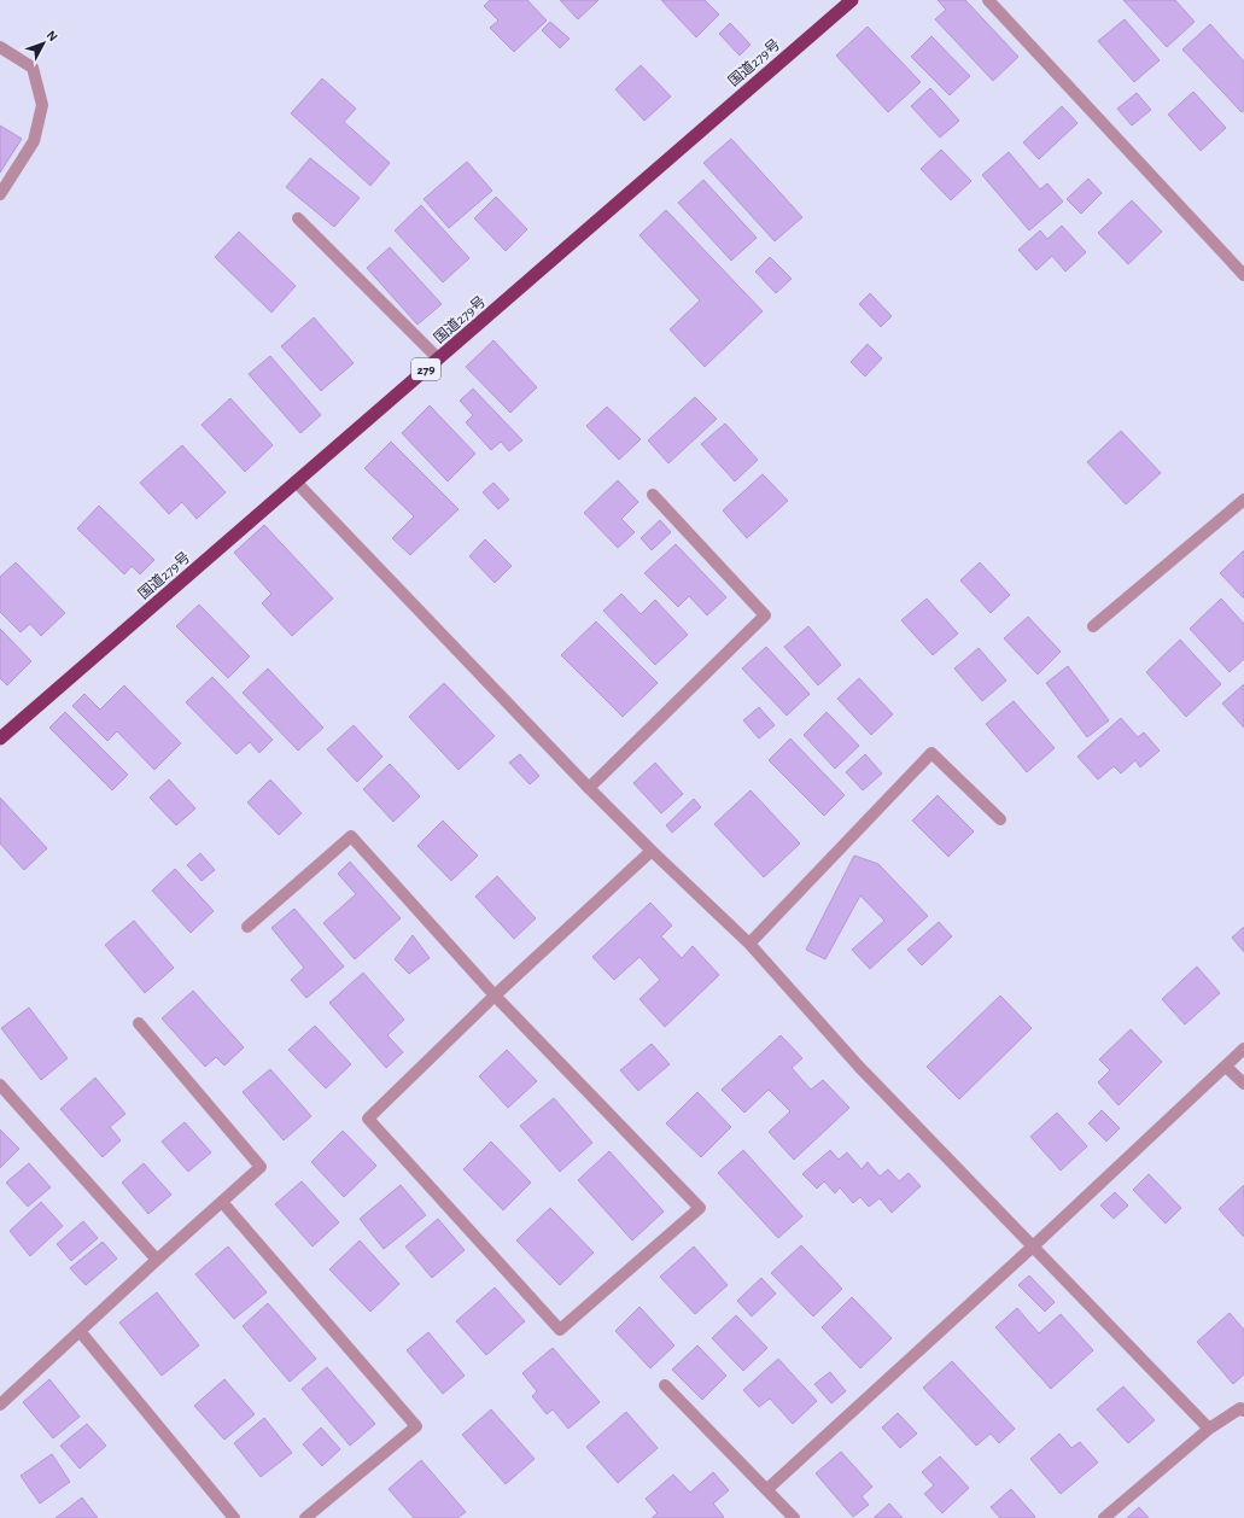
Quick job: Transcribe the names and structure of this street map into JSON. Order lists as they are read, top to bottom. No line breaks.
{"streets":{"highway":["国道279号","279"]},"north":"top right"}
